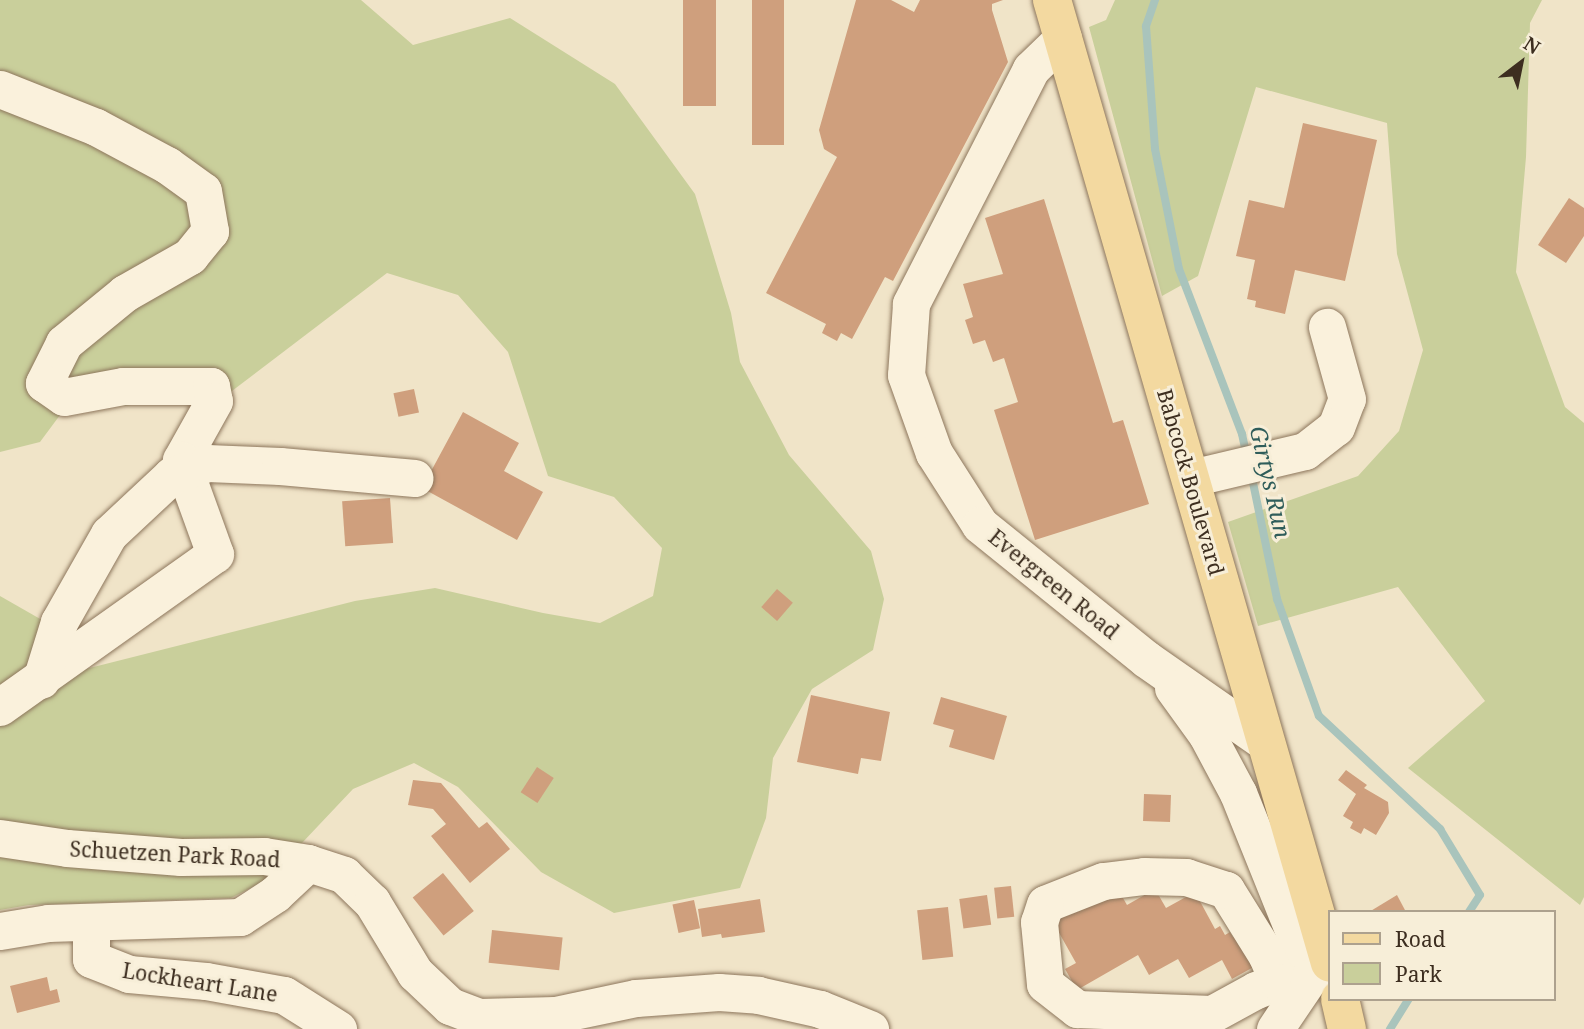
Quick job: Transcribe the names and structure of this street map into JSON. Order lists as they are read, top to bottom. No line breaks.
{"streets":{"main road":["Babcock Boulevard"],"street":["Evergreen Road","Schuetzen Park Road","Lockheart Lane"]},"crossings":[["Babcock Boulevard","Evergreen Road"],["Schuetzen Park Road","Lockheart Lane"]],"water":["Girtys Run"],"legend":["Road","Park"],"north":"top right"}
